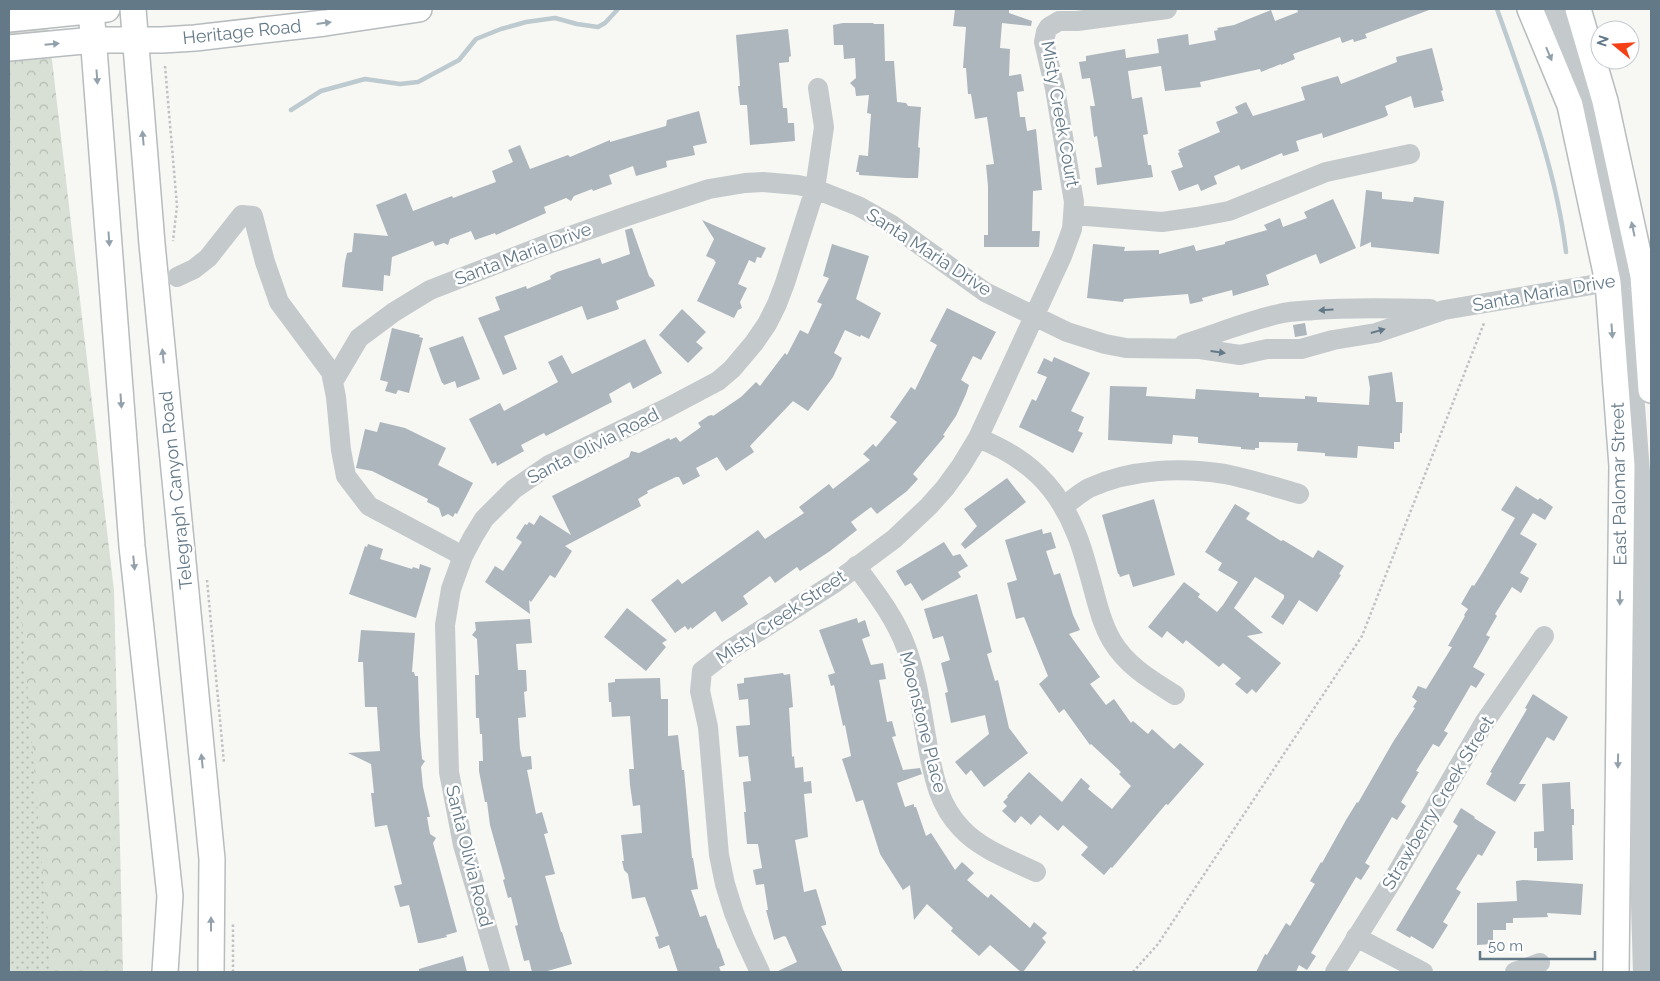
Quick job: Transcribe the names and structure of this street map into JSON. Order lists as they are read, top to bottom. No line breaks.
{"streets":{"main road":["Heritage Road","East Palomar Street","Telegraph Canyon Road"],"street":["Misty Creek Court","Santa Maria Drive","Santa Olivia Road","Misty Creek Street","Moonstone Place","Strawberry Creek Street"]},"crossings":[["Heritage Road","Telegraph Canyon Road"],["Misty Creek Court","Santa Maria Drive"],["Misty Creek Court","Misty Creek Street"],["Santa Maria Drive","Santa Olivia Road"],["Santa Maria Drive","East Palomar Street"],["Santa Maria Drive","Misty Creek Street"],["Misty Creek Street","Moonstone Place"]],"one_way":["Heritage Road"],"scale_bar":"50 m","north":"left"}
